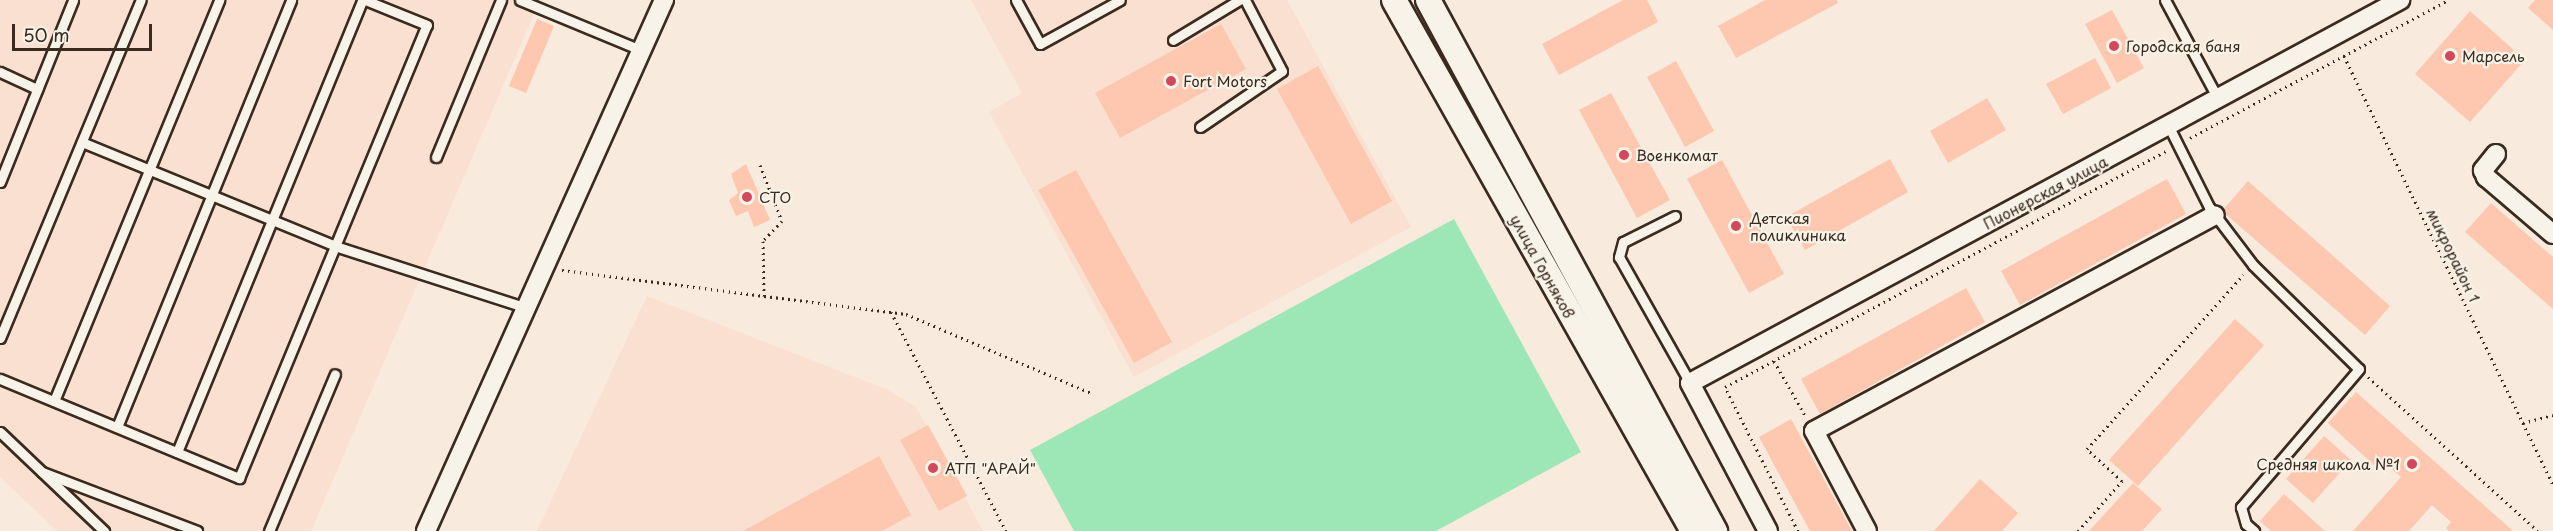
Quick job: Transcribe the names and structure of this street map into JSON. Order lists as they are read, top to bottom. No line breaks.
{"streets":{"street":["Пионерская улица","улица Горняков"],"path":["микрорайон 1"]},"crossings":[["Пионерская улица","микрорайон 1"]],"places":["Городская баня","Марсель","Fort Motors","Военкомат","СТО","Детская поликлиника","Средняя школа №1","АТП \"АРАЙ\""],"scale_bar":"50 m"}
